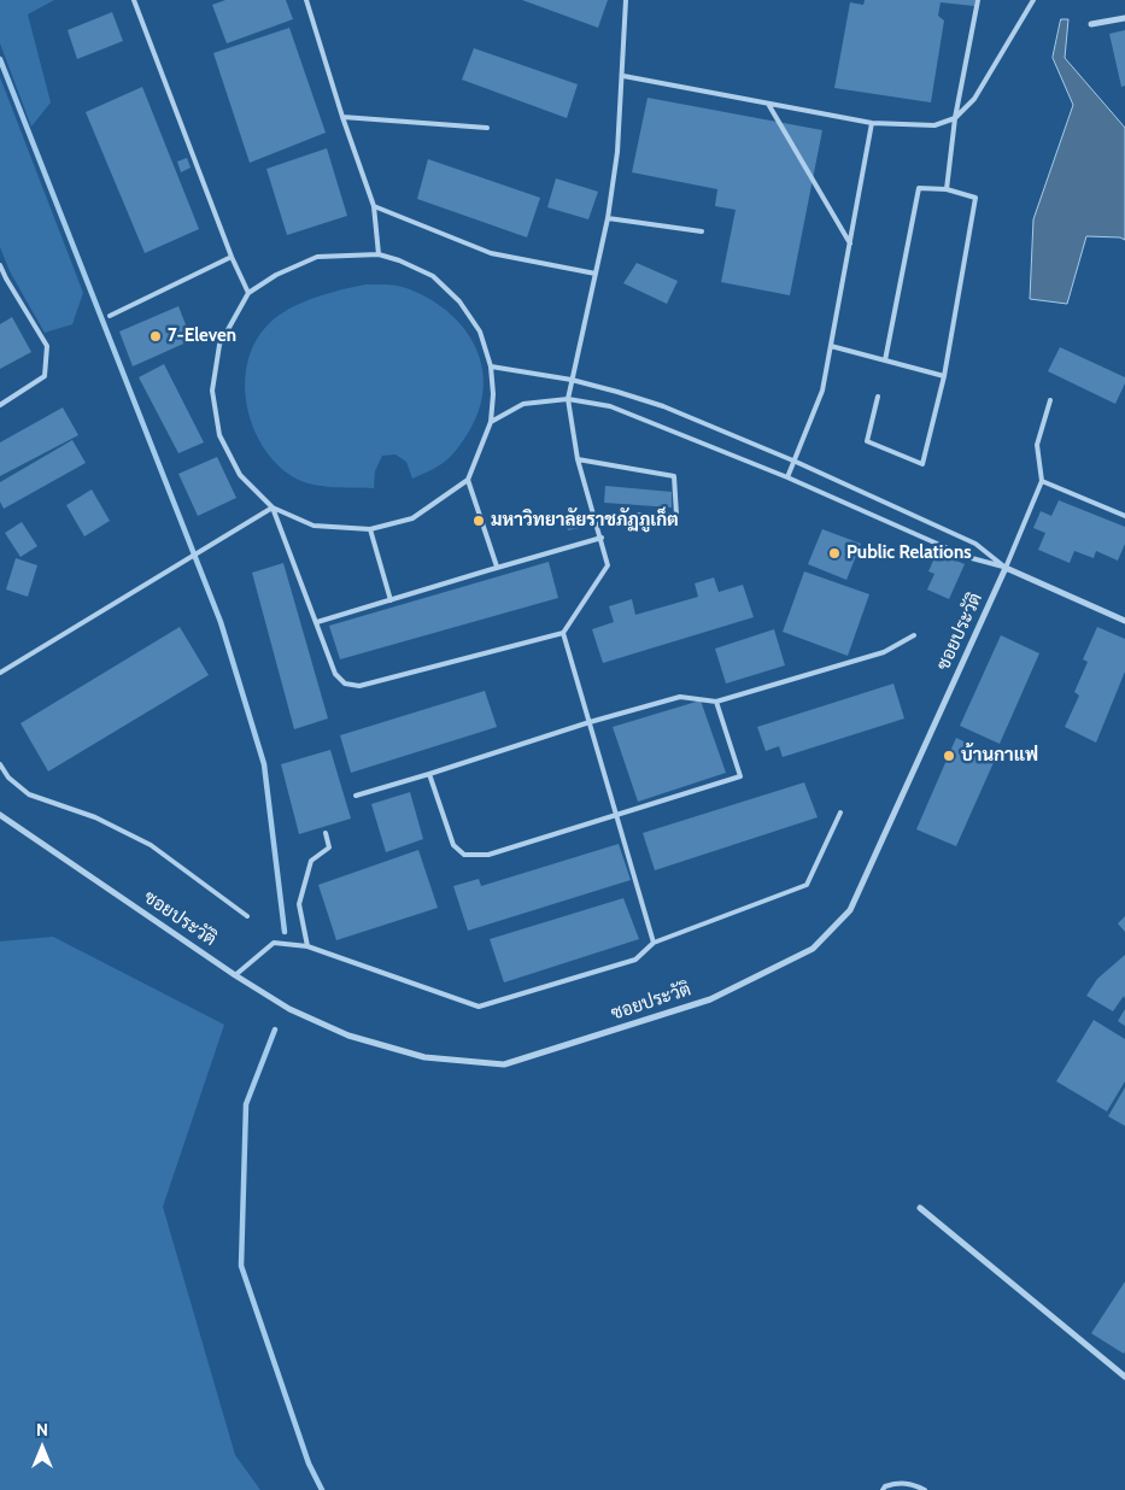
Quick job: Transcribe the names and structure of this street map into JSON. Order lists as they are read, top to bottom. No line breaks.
{"streets":{"street":["ซอยประวัติ"]},"places":["7-Eleven","มหาวิทยาลัยราชภัฏภูเก็ต","Public Relations","บ้านกาแฟ"],"north":"top"}
